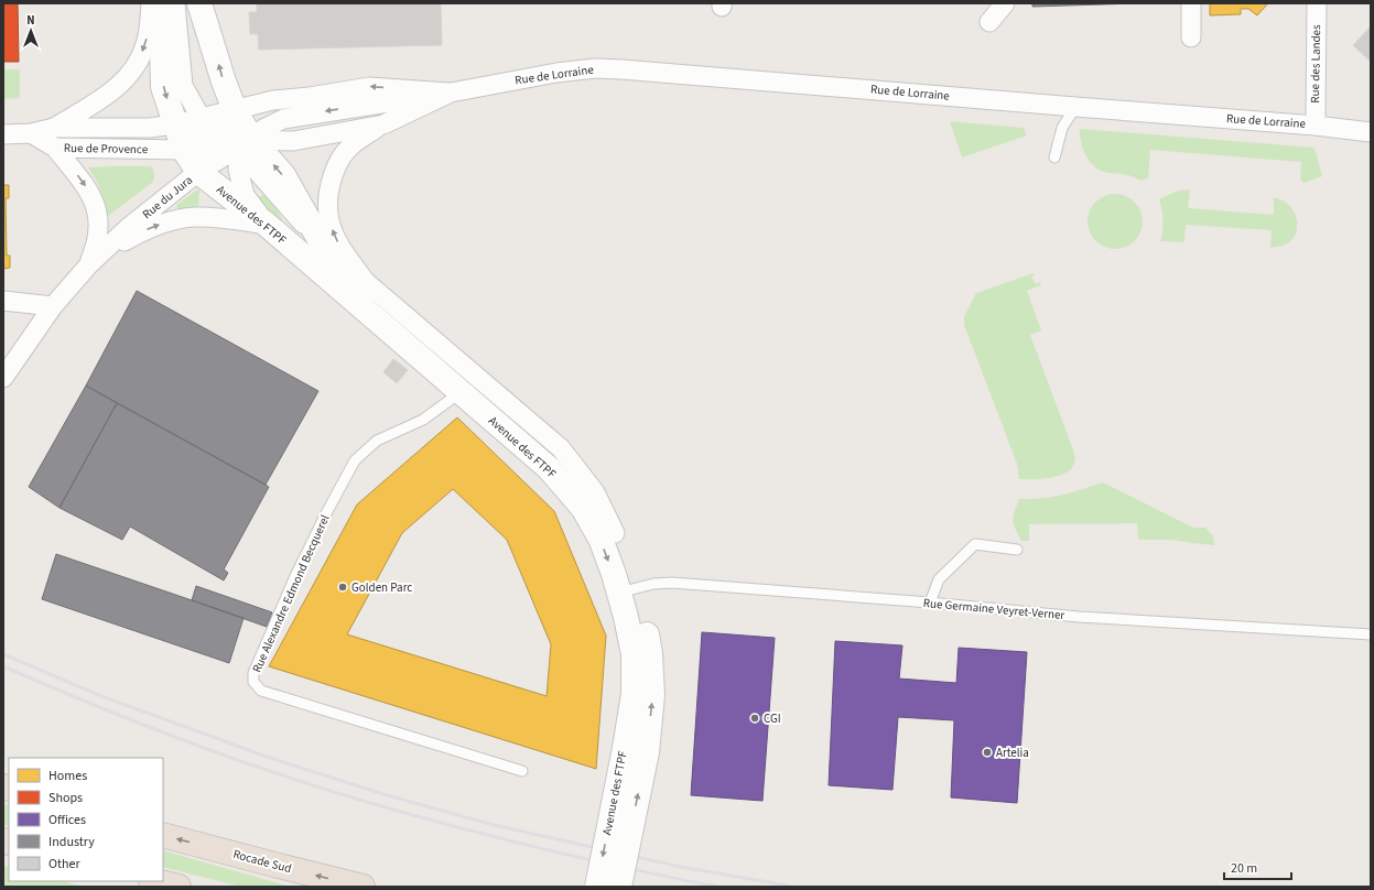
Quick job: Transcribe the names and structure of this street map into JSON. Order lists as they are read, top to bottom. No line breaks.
{"streets":{"highway":["Rocade Sud"],"street":["Rue des Landes","Rue de Lorraine","Rue de Provence","Rue du Jura","Avenue des FTPF"],"lane":["Rue Alexandre Edmond Becquerel","Rue Germaine Veyret-Verner"]},"crossings":[["Rue des Landes","Rue de Lorraine"],["Rue de Lorraine","Rue de Provence"],["Rue de Lorraine","Rue du Jura"],["Rue de Lorraine","Avenue des FTPF"],["Rue de Provence","Rue du Jura"],["Rue de Provence","Avenue des FTPF"],["Rue du Jura","Avenue des FTPF"],["Avenue des FTPF","Rue Alexandre Edmond Becquerel"],["Avenue des FTPF","Rue Germaine Veyret-Verner"]],"one_way":["Rocade Sud"],"places":["Golden Parc","CGI","Artelia"],"legend":["Homes","Shops","Offices","Industry","Other"],"scale_bar":"20 m","north":"top"}
